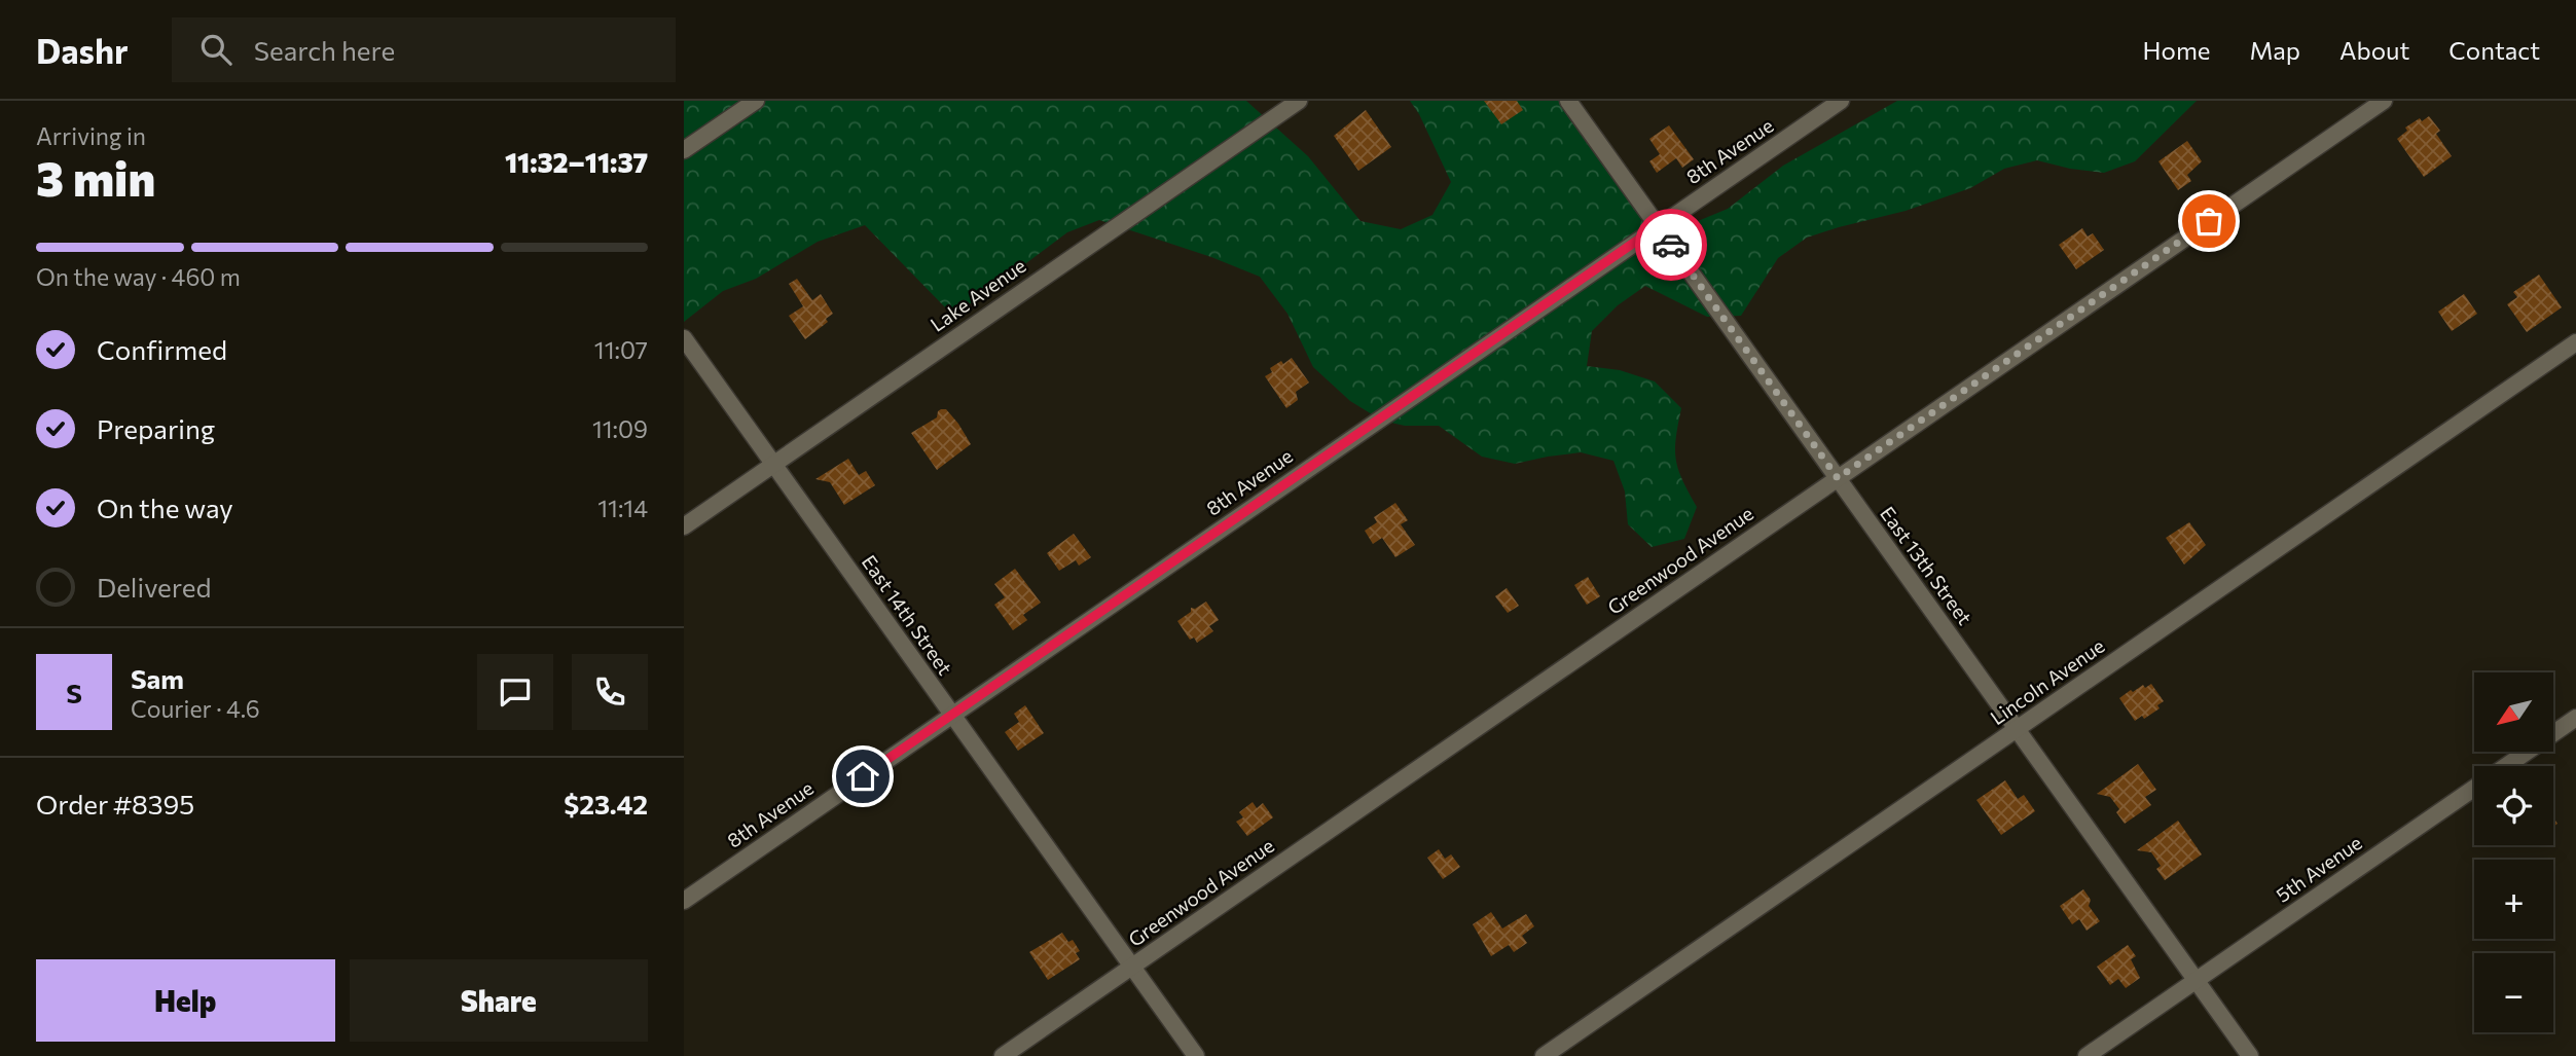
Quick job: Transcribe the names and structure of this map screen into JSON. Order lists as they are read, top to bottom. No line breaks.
{"streets":{"street":["8th Avenue","Lake Avenue","Greenwood Avenue","East 13th Street","East 14th Street","Lincoln Avenue","5th Avenue"]},"crossings":[["8th Avenue","East 13th Street"],["8th Avenue","East 14th Street"],["Lake Avenue","East 14th Street"],["Greenwood Avenue","East 13th Street"],["Greenwood Avenue","East 14th Street"],["East 13th Street","Lincoln Avenue"],["East 13th Street","5th Avenue"]],"north":"bottom left","page":{"header":"Dashr","search":"Search here","nav":["Home","Map","About","Contact"],"heading":["3 min","Arriving in","11:32–11:37"],"panel":["Sam","Courier · 4.6","Order #8395","$23.42"],"bar":"On the way · 460 m","list":[["Confirmed","11:07"],["Preparing","11:09"],["On the way","11:14"],"Delivered"],"round":"S","map_buttons":["+","−"],"buttons":["Help","Share"]}}
